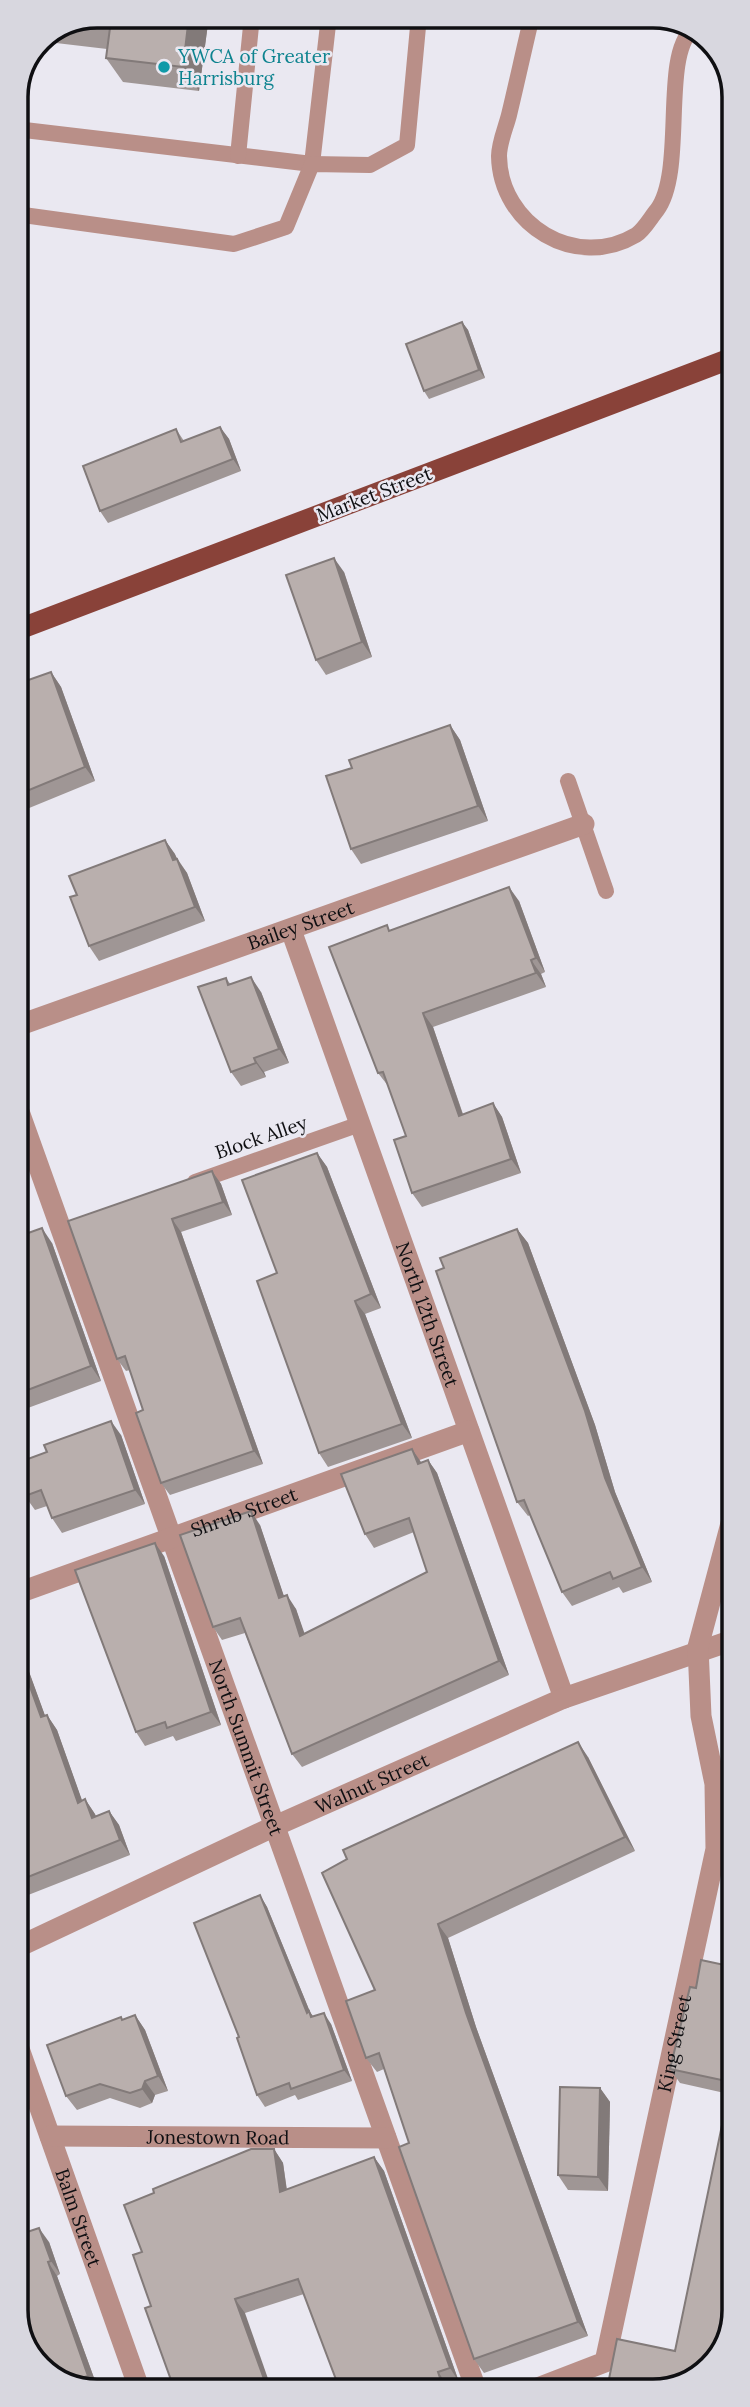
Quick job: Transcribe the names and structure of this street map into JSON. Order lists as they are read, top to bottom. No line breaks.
{"streets":{"main road":["Market Street"],"street":["Bailey Street","North 12th Street","Shrub Street","North Summit Street","Walnut Street","King Street","Jonestown Road","Balm Street"],"lane":["Block Alley"]},"crossings":[["Bailey Street","North 12th Street"],["Block Alley","North 12th Street"],["North 12th Street","Shrub Street"],["North 12th Street","Walnut Street"],["Shrub Street","North Summit Street"],["North Summit Street","Walnut Street"],["North Summit Street","Jonestown Road"],["Jonestown Road","Balm Street"]],"places":["YWCA of Greater Harrisburg"]}
